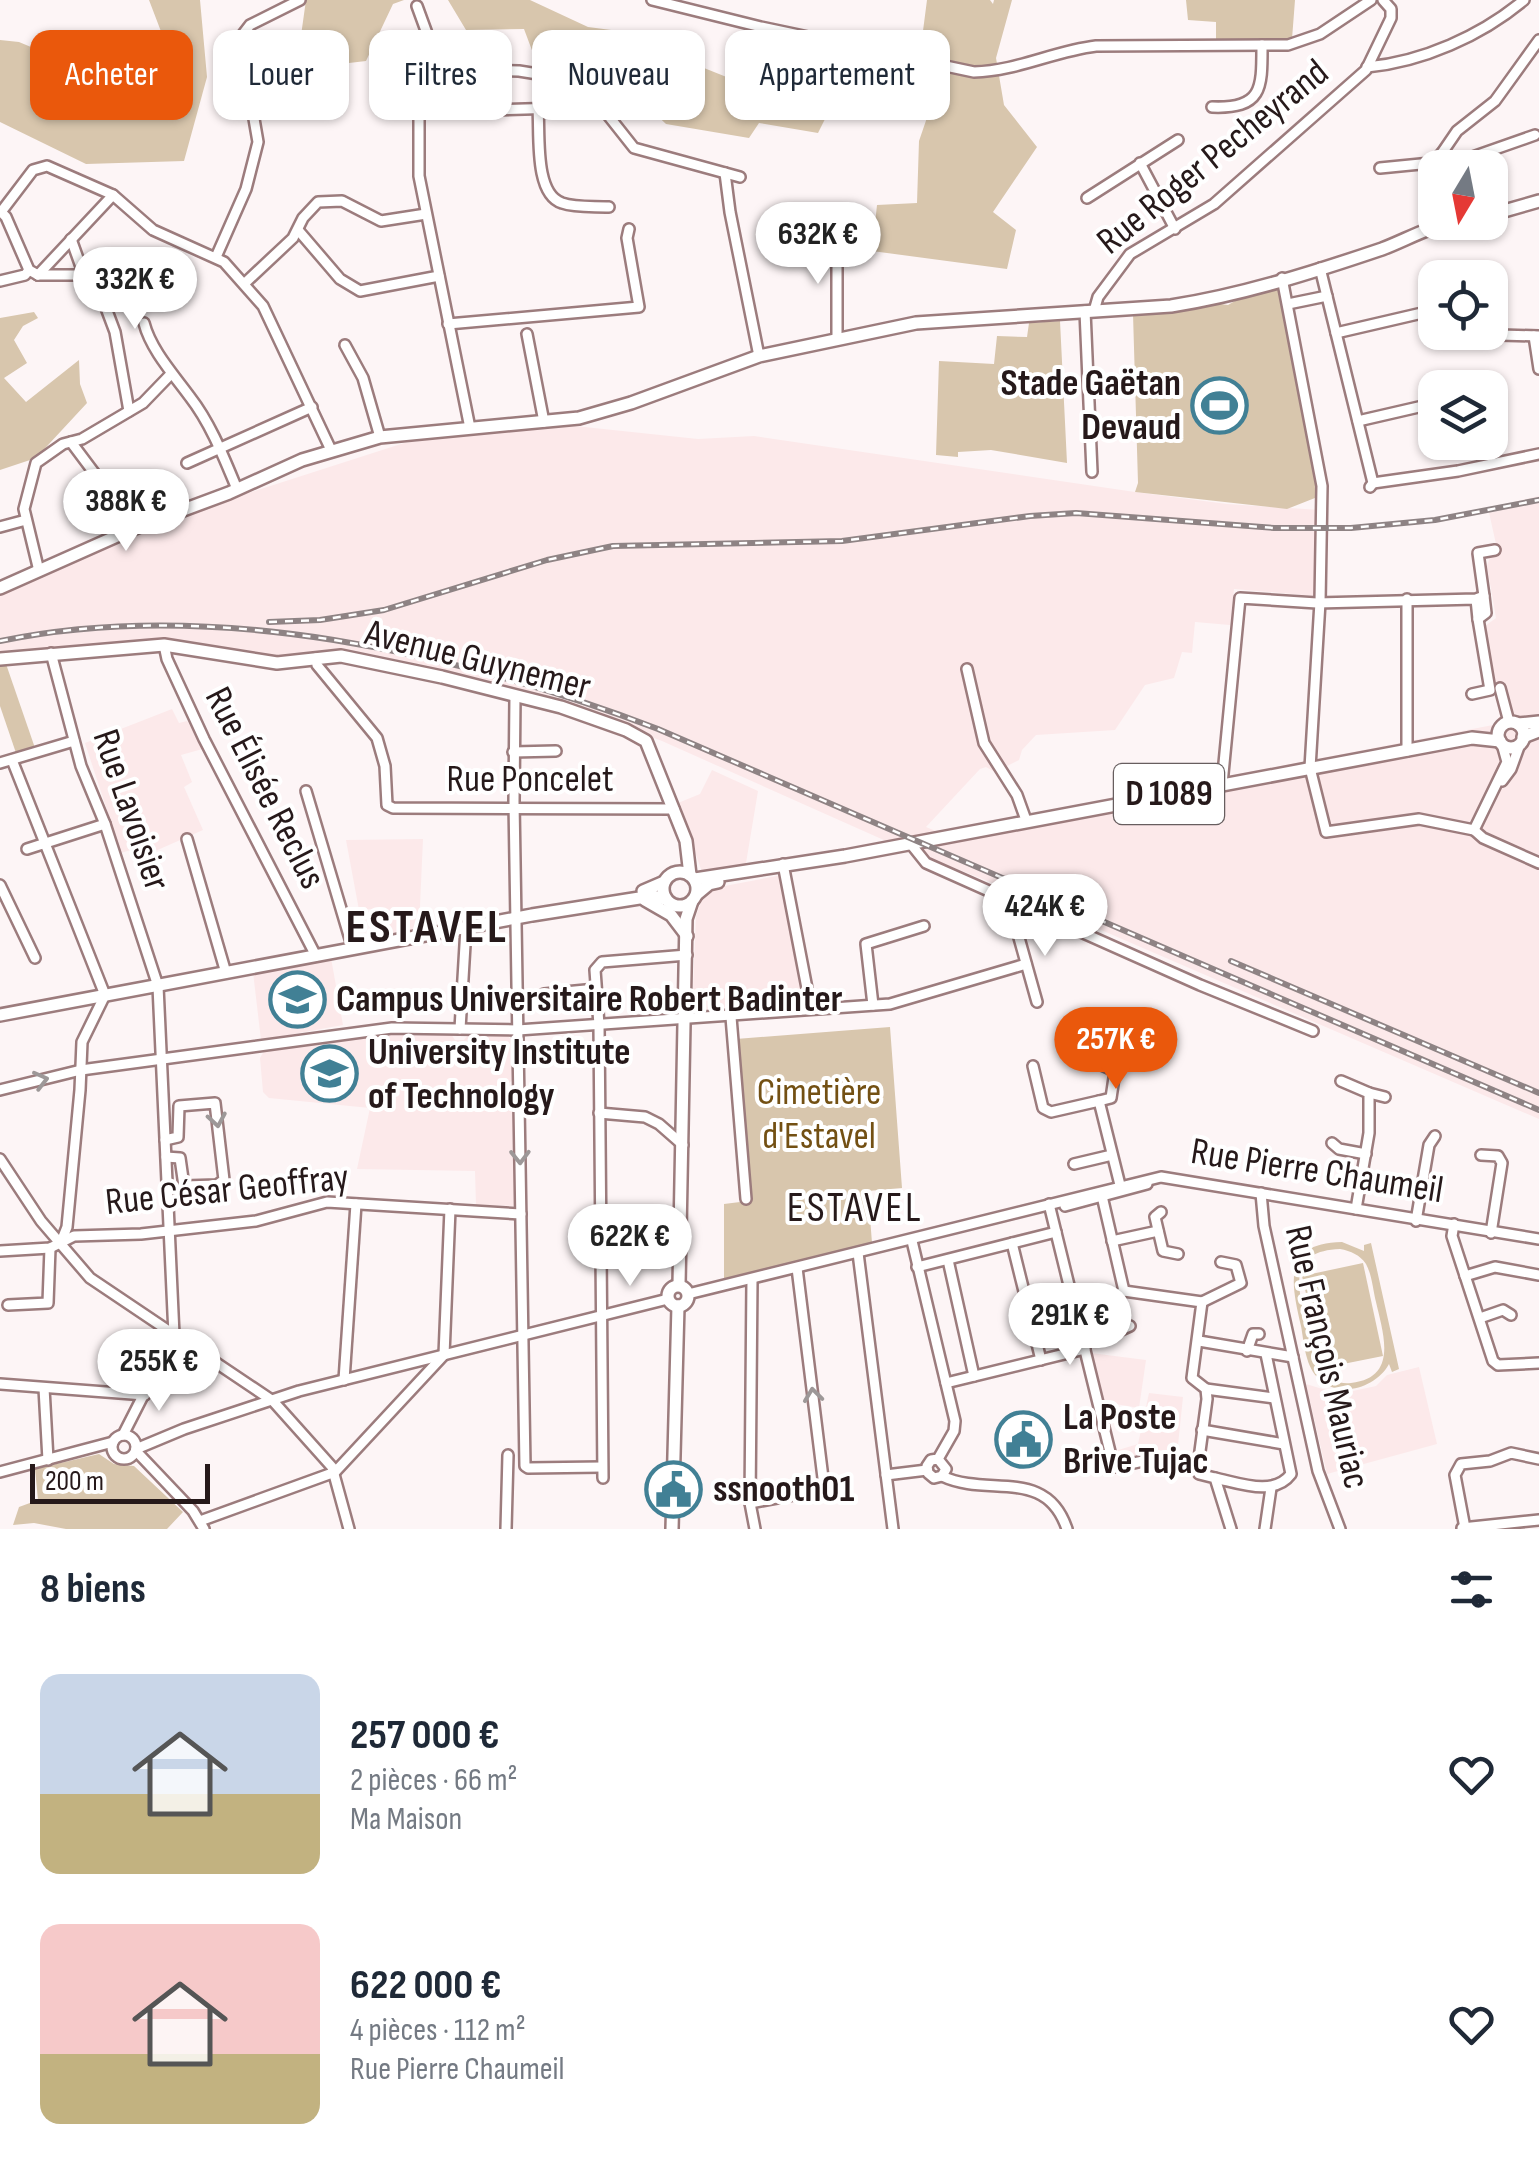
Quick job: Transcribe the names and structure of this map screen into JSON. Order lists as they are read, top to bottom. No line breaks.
{"streets":{"main road":["Avenue Guynemer","D 1089"],"street":["Rue Roger Pecheyrand","Rue Poncelet","Rue Élisée Reclus","Rue Lavoisier","Rue Pierre Chaumeil","Rue César Geoffray","Rue François Mauriac"]},"crossings":[["Avenue Guynemer","Rue Poncelet"],["Avenue Guynemer","Rue Élisée Reclus"],["Avenue Guynemer","D 1089"],["Avenue Guynemer","Rue Lavoisier"],["Rue Lavoisier","Rue César Geoffray"],["Rue Pierre Chaumeil","Rue François Mauriac"]],"districts":["ESTAVEL","ESTAVEL"],"parks":["Cimetière d'Estavel"],"places":{"sports":["Stade Gaëtan Devaud"],"school or university":["Campus Universitaire Robert Badinter","University Institute of Technology"],"public building":["La Poste Brive Tujac","ssnooth01"]},"scale_bar":"200 m","north":"bottom","page":{"chip":["Acheter","Louer","Filtres","Nouveau","Appartement"],"price":["632K €","332K €","388K €","424K €","257K €","622K €","291K €","255K €"],"scale":"200 m","heading":"8 biens","list":[{"name":"257 000 €","note":"2 pièces · 66 m² · Ma Maison"},{"name":"622 000 €","note":"4 pièces · 112 m² · Rue Pierre Chaumeil"}]}}
